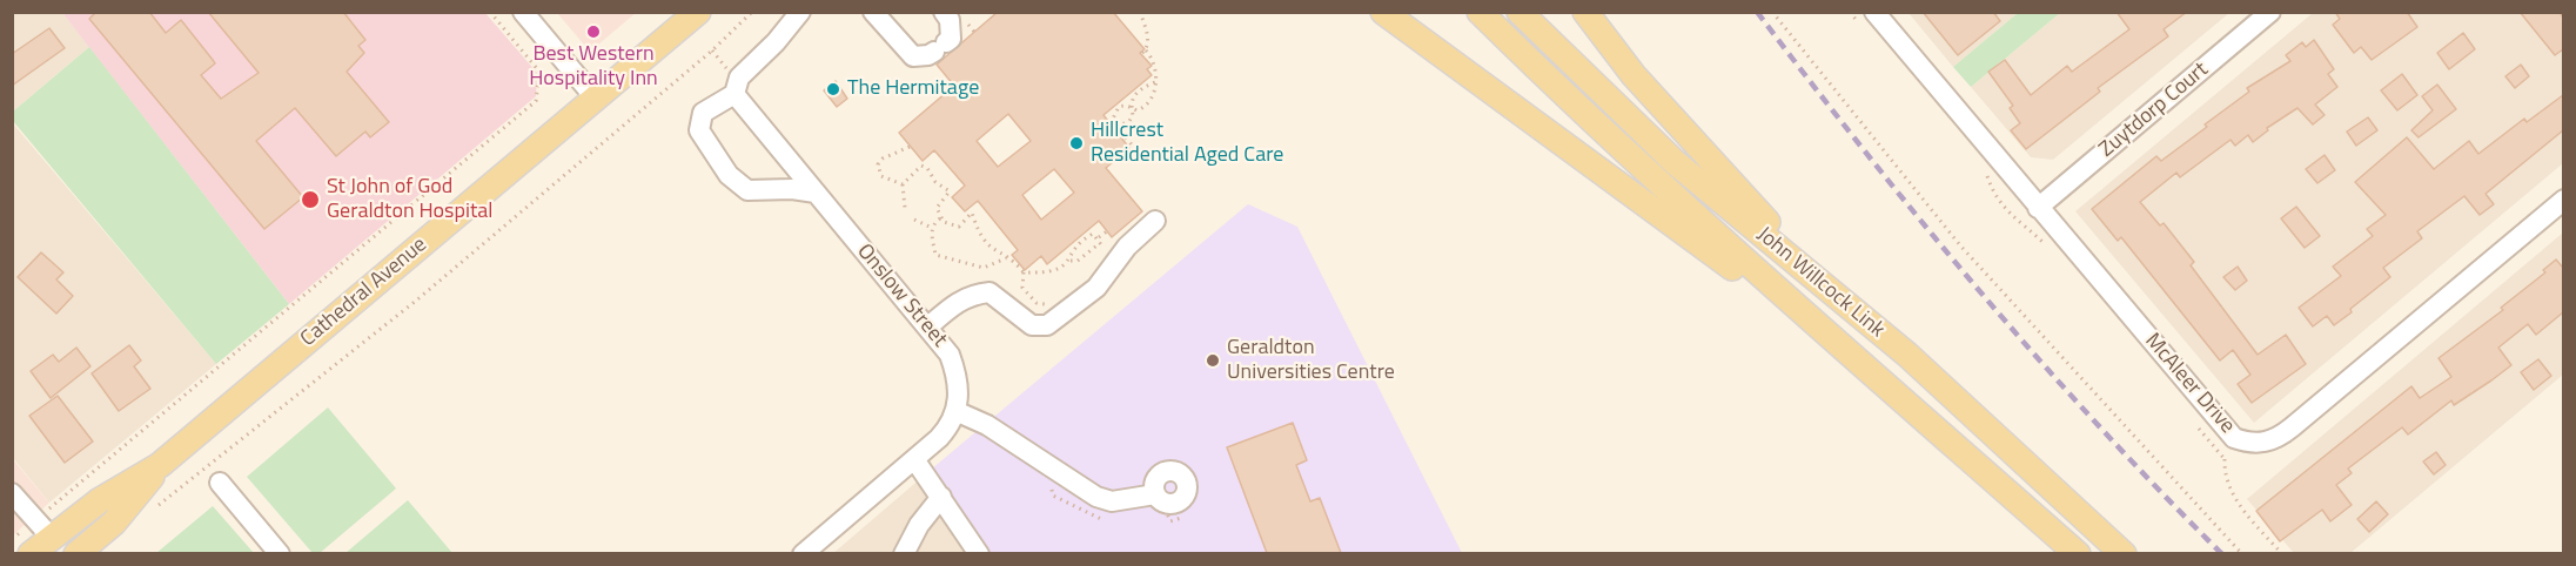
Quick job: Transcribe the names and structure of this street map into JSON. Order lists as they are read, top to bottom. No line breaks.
{"streets":{"main road":["John Willcock Link","Cathedral Avenue"],"street":["Zuytdorp Court","Onslow Street","McAleer Drive"]},"crossings":[["Zuytdorp Court","McAleer Drive"]],"places":["Best Western Hospitality Inn","The Hermitage","Hillcrest Residential Aged Care","St John of God Geraldton Hospital","Geraldton Universities Centre"]}
